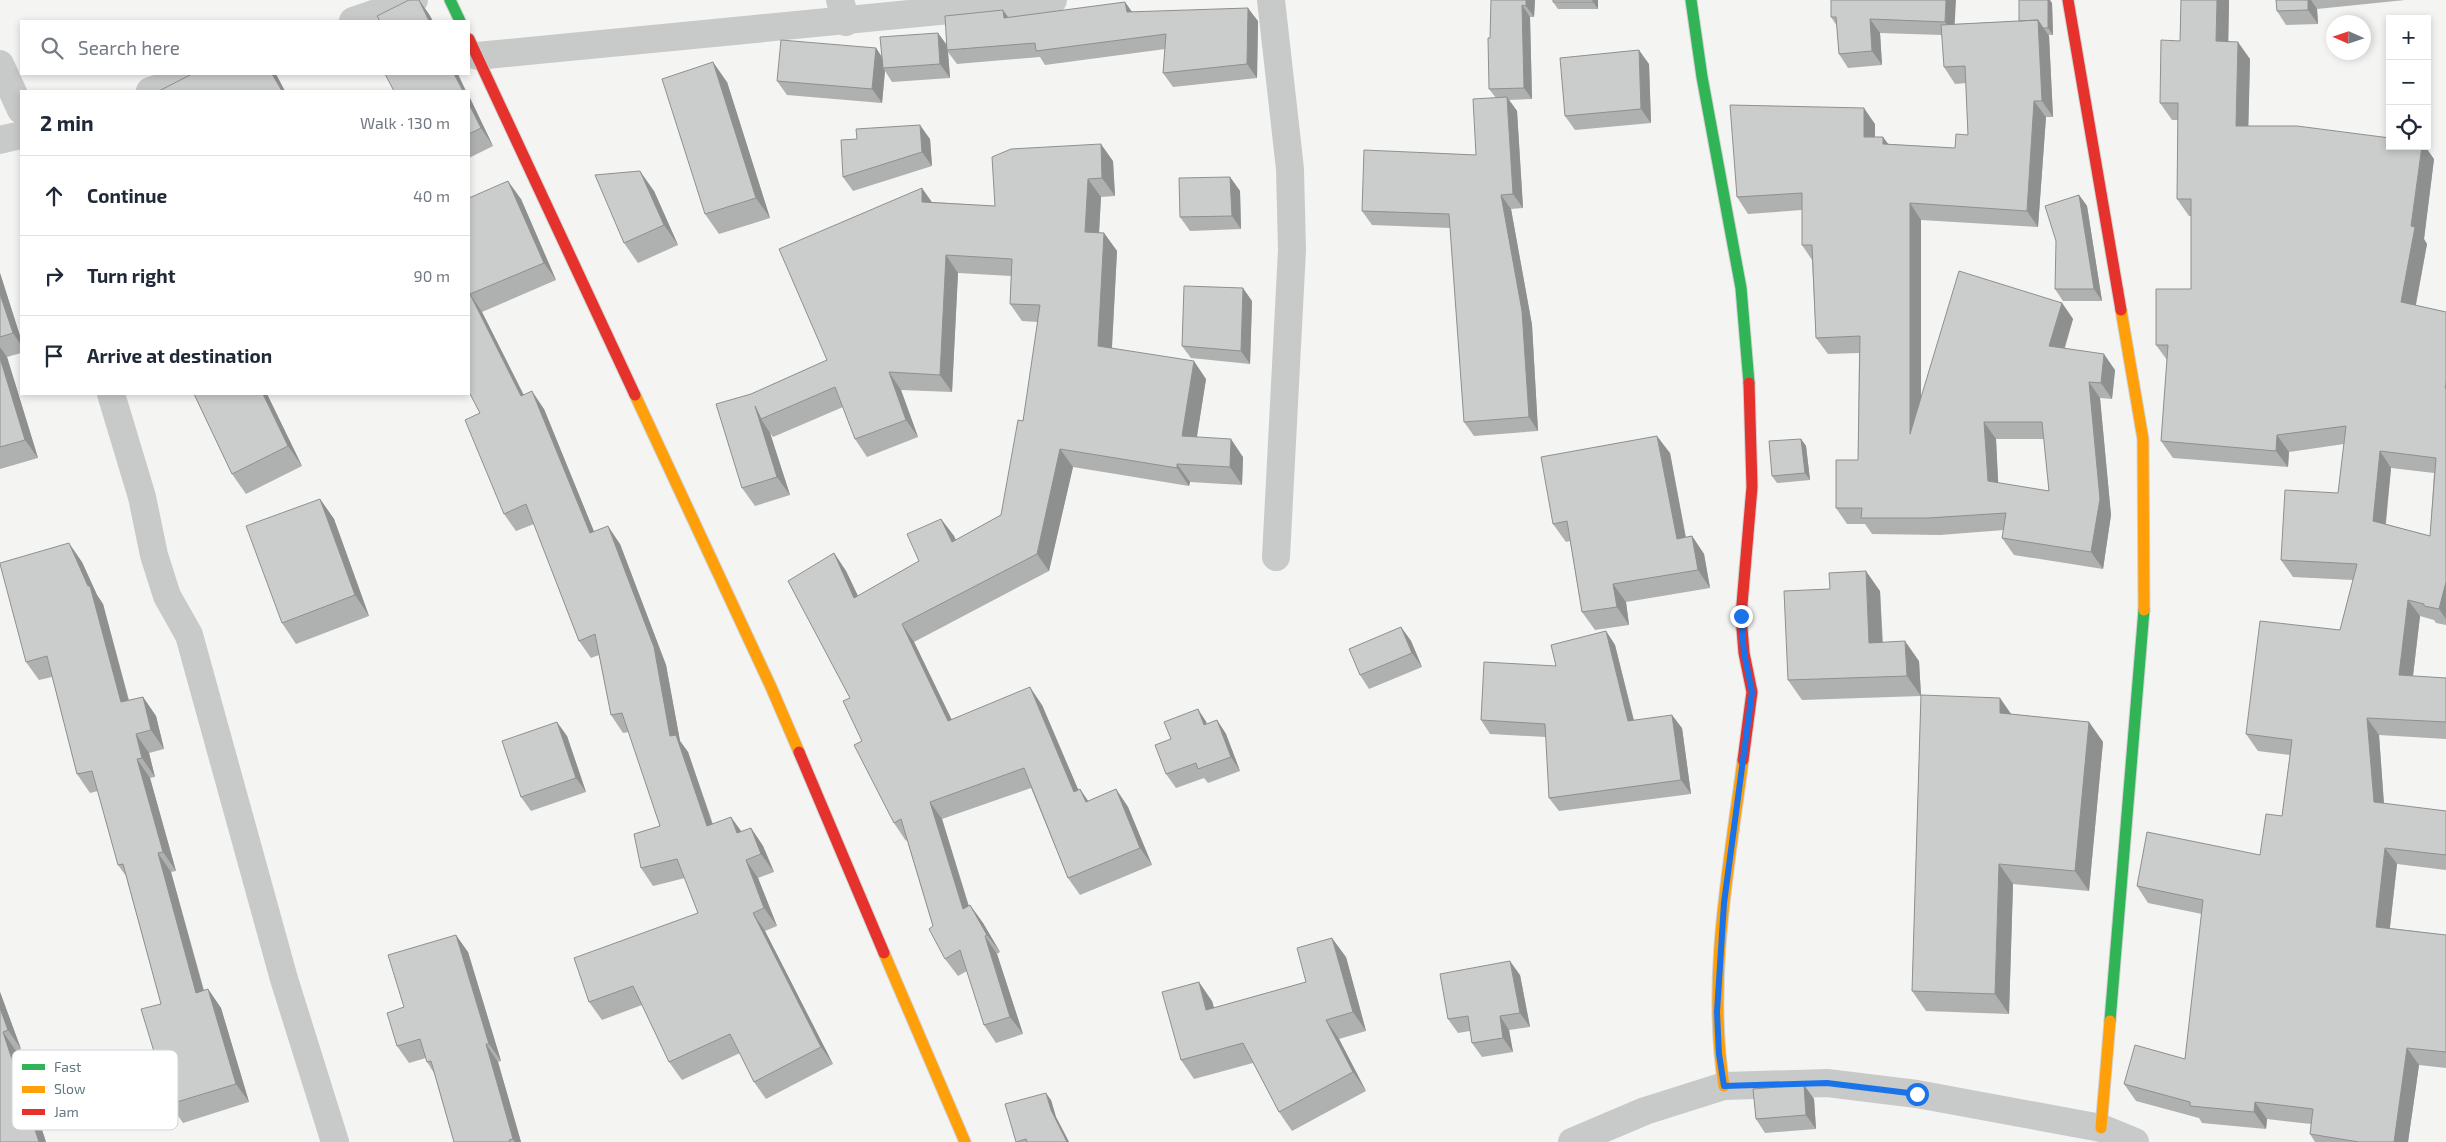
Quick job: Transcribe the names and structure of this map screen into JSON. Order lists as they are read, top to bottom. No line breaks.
{"legend":["Fast","Slow","Jam"],"north":"left","page":{"map_buttons":["+","−"],"search":"Search here","heading":["2 min","Walk · 130 m"],"list":[["Continue","40 m"],["Turn right","90 m"],"Arrive at destination"]}}
